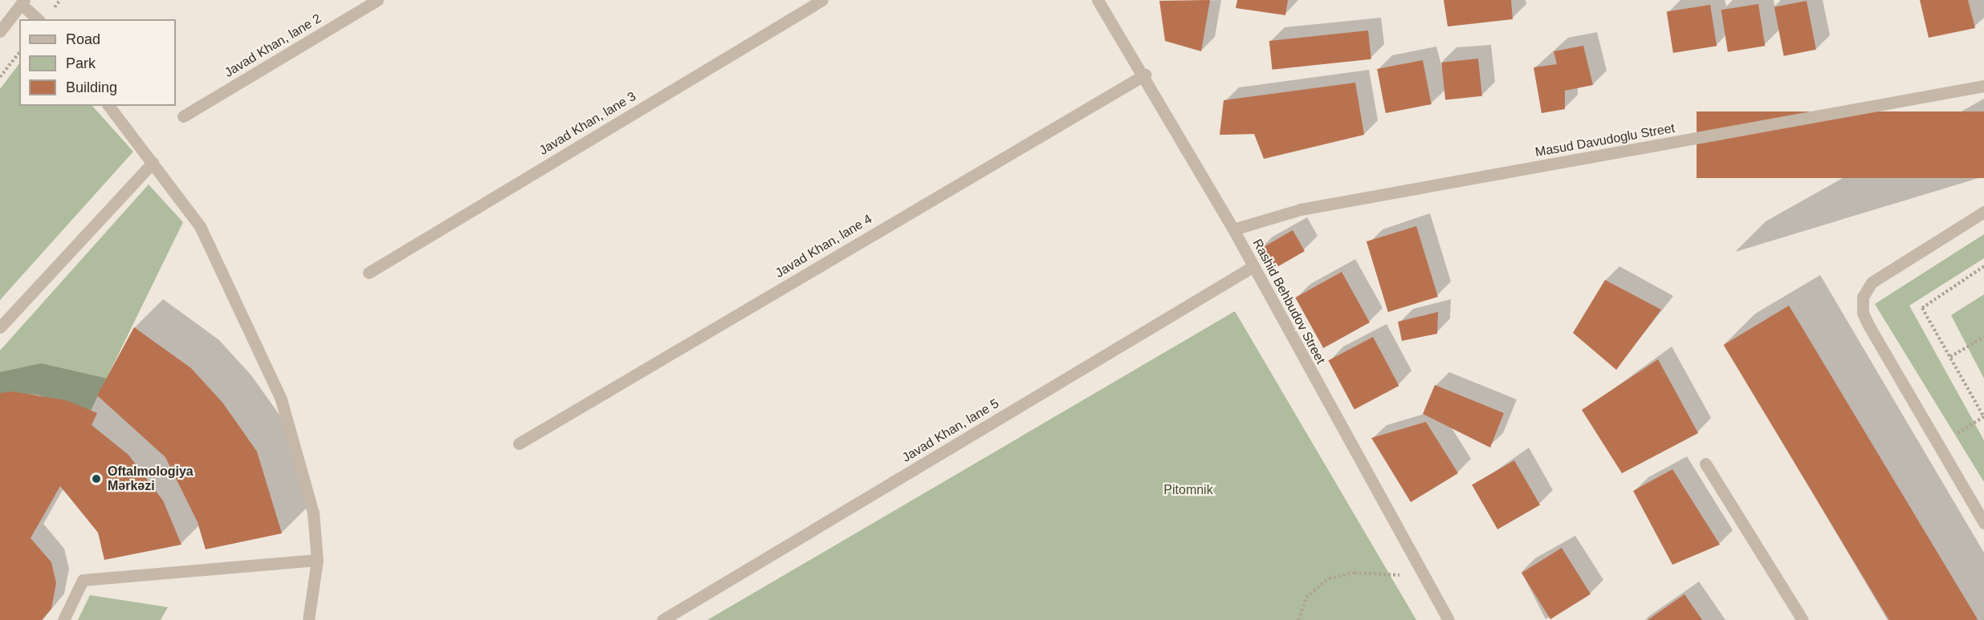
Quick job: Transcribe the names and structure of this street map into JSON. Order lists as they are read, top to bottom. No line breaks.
{"streets":{"street":["Javad Khan, lane 2","Javad Khan, lane 3","Masud Davudoglu Street","Javad Khan, lane 4","Rashid Behbudov Street","Javad Khan, lane 5"]},"crossings":[["Masud Davudoglu Street","Rashid Behbudov Street"],["Javad Khan, lane 4","Rashid Behbudov Street"],["Rashid Behbudov Street","Javad Khan, lane 5"]],"parks":["Pitomnik"],"places":["Oftalmologiya Mərkəzi"],"legend":["Road","Park","Building"]}
